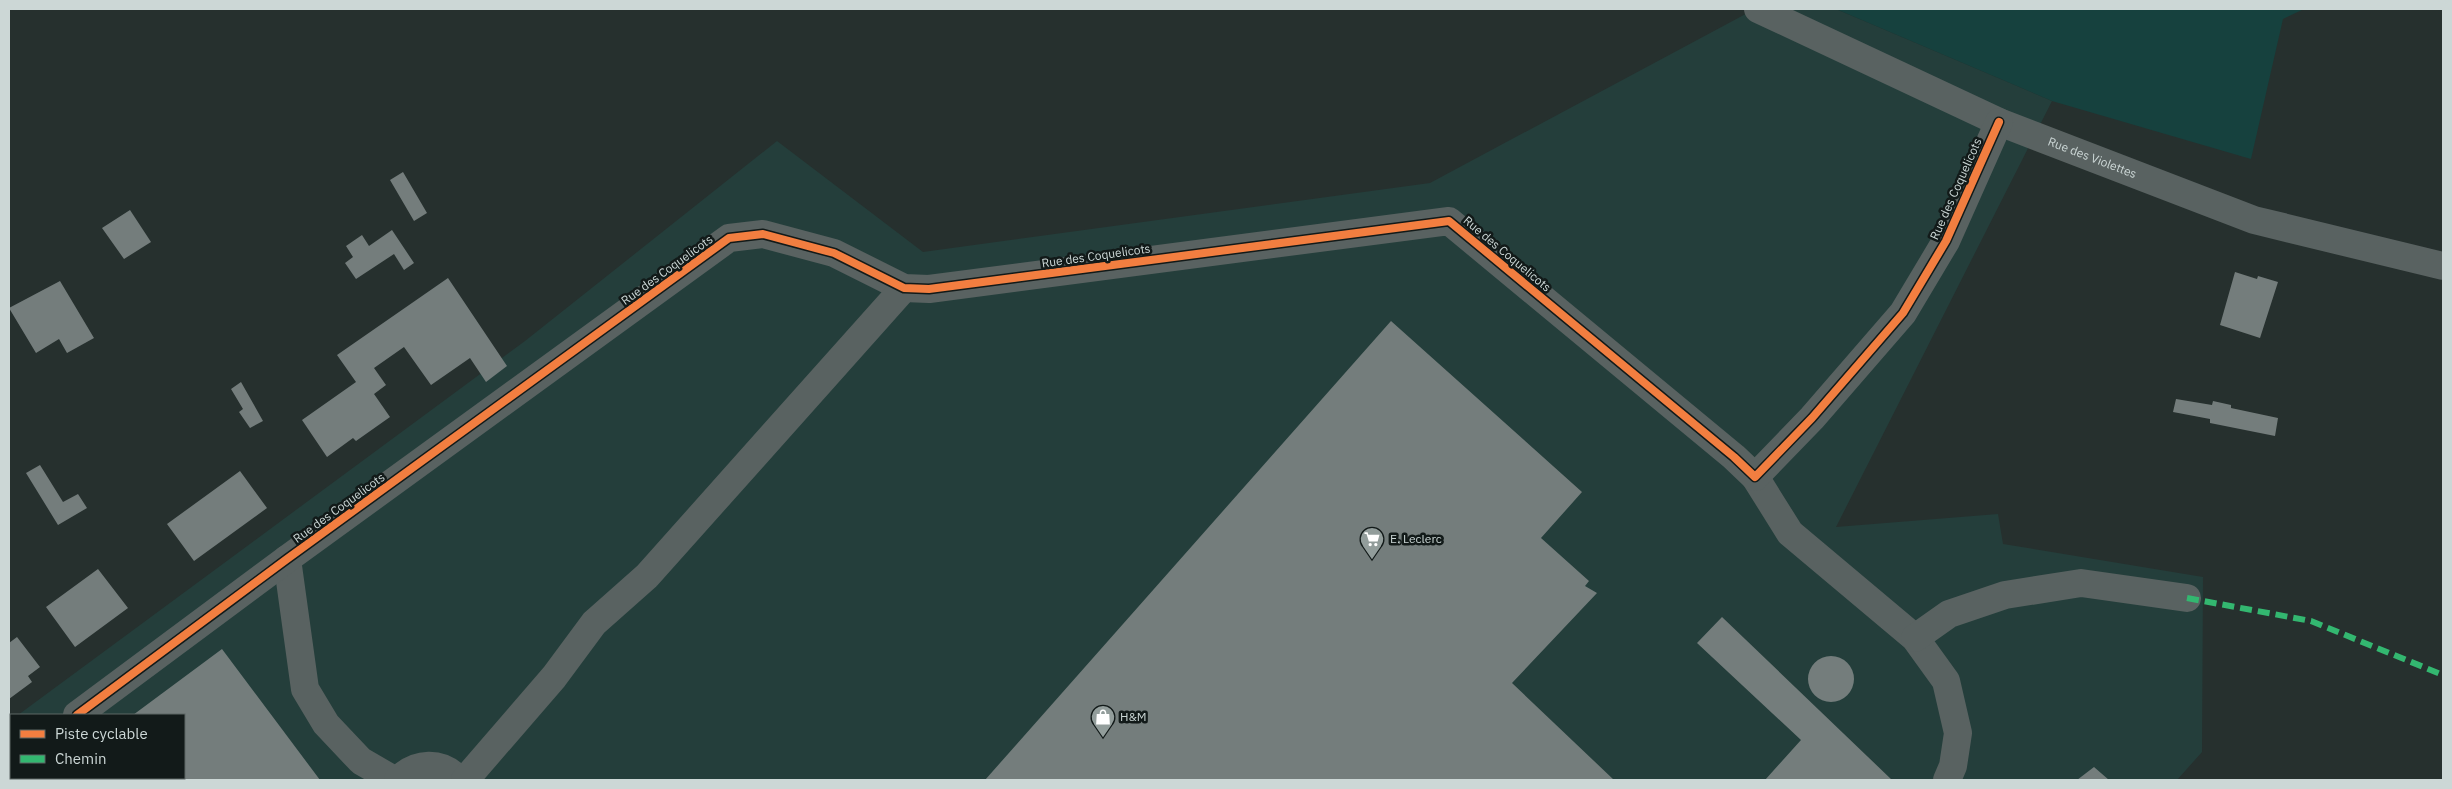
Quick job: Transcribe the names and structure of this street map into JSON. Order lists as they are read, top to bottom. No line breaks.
{"streets":{"street":["Rue des Violettes","Rue des Coquelicots"]},"crossings":[["Rue des Violettes","Rue des Coquelicots"]],"places":{"supermarket":["E. Leclerc"],"shop":["H&M"]},"legend":["Piste cyclable","Chemin"]}
